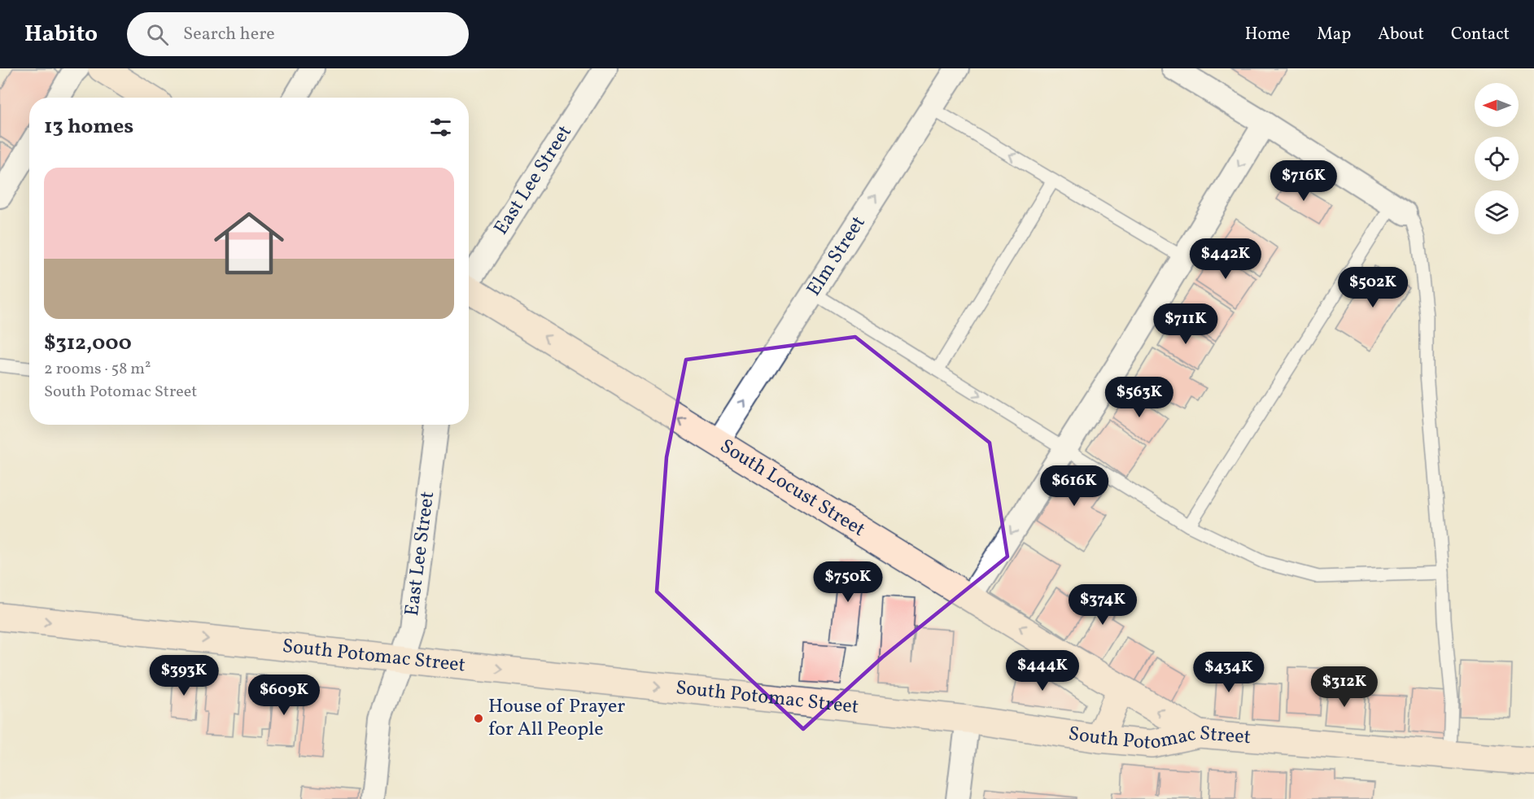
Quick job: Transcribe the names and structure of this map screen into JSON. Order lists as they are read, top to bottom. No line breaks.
{"streets":{"main road":["South Locust Street","South Potomac Street"],"street":["East Lee Street","Elm Street"]},"crossings":[["East Lee Street","South Potomac Street"],["Elm Street","South Locust Street"],["South Locust Street","South Potomac Street"]],"one_way":["Elm Street","South Locust Street","South Potomac Street"],"places":["House of Prayer for All People"],"north":"left","page":{"header":"Habito","search":"Search here","nav":["Home","Map","About","Contact"],"heading":"13 homes","list":[{"name":"$312,000","note":"2 rooms · 58 m² · South Potomac Street"}],"price":["$716K","$442K","$502K","$711K","$563K","$616K","$750K","$374K","$444K","$434K","$393K","$312K","$609K"]}}
